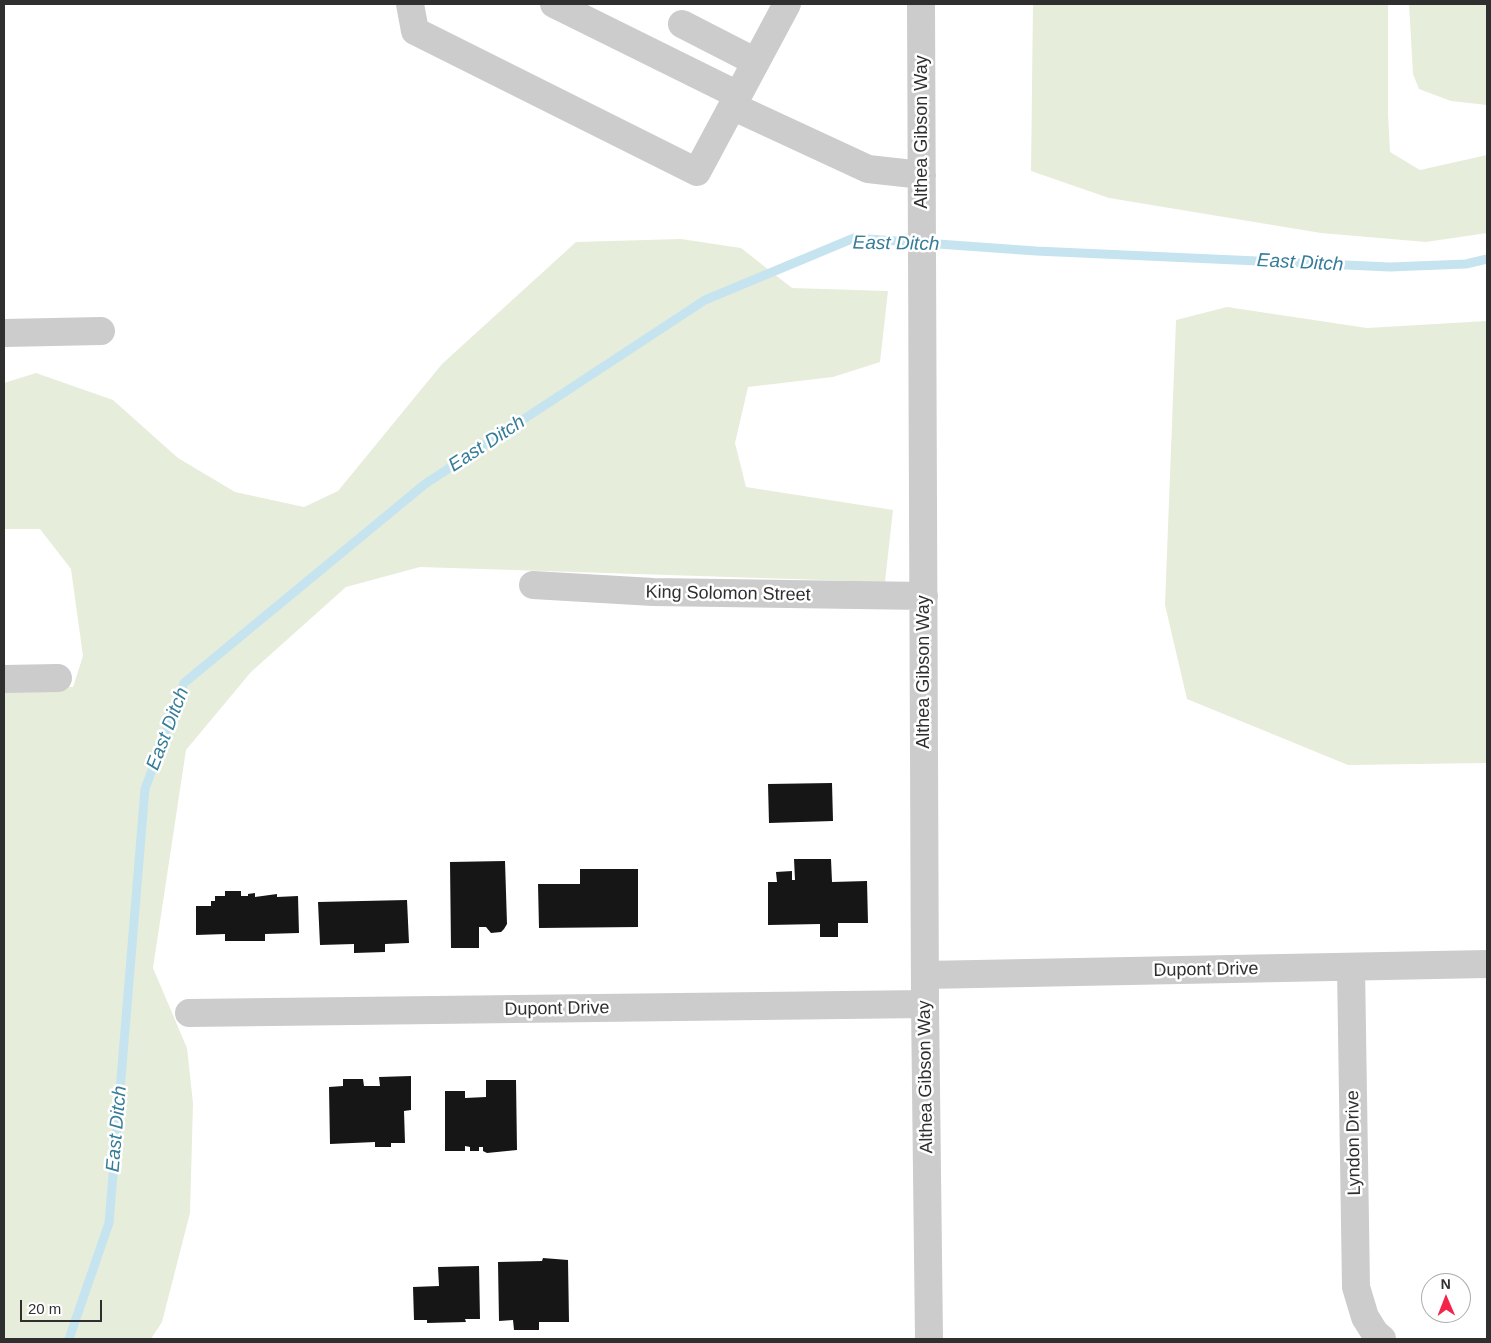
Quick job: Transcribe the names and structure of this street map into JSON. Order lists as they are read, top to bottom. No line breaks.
{"streets":{"street":["Althea Gibson Way","King Solomon Street","Dupont Drive","Lyndon Drive"]},"crossings":[["Althea Gibson Way","King Solomon Street"],["Althea Gibson Way","Dupont Drive"],["Dupont Drive","Lyndon Drive"]],"water":["East Ditch"],"scale_bar":"20 m","north":"top"}
